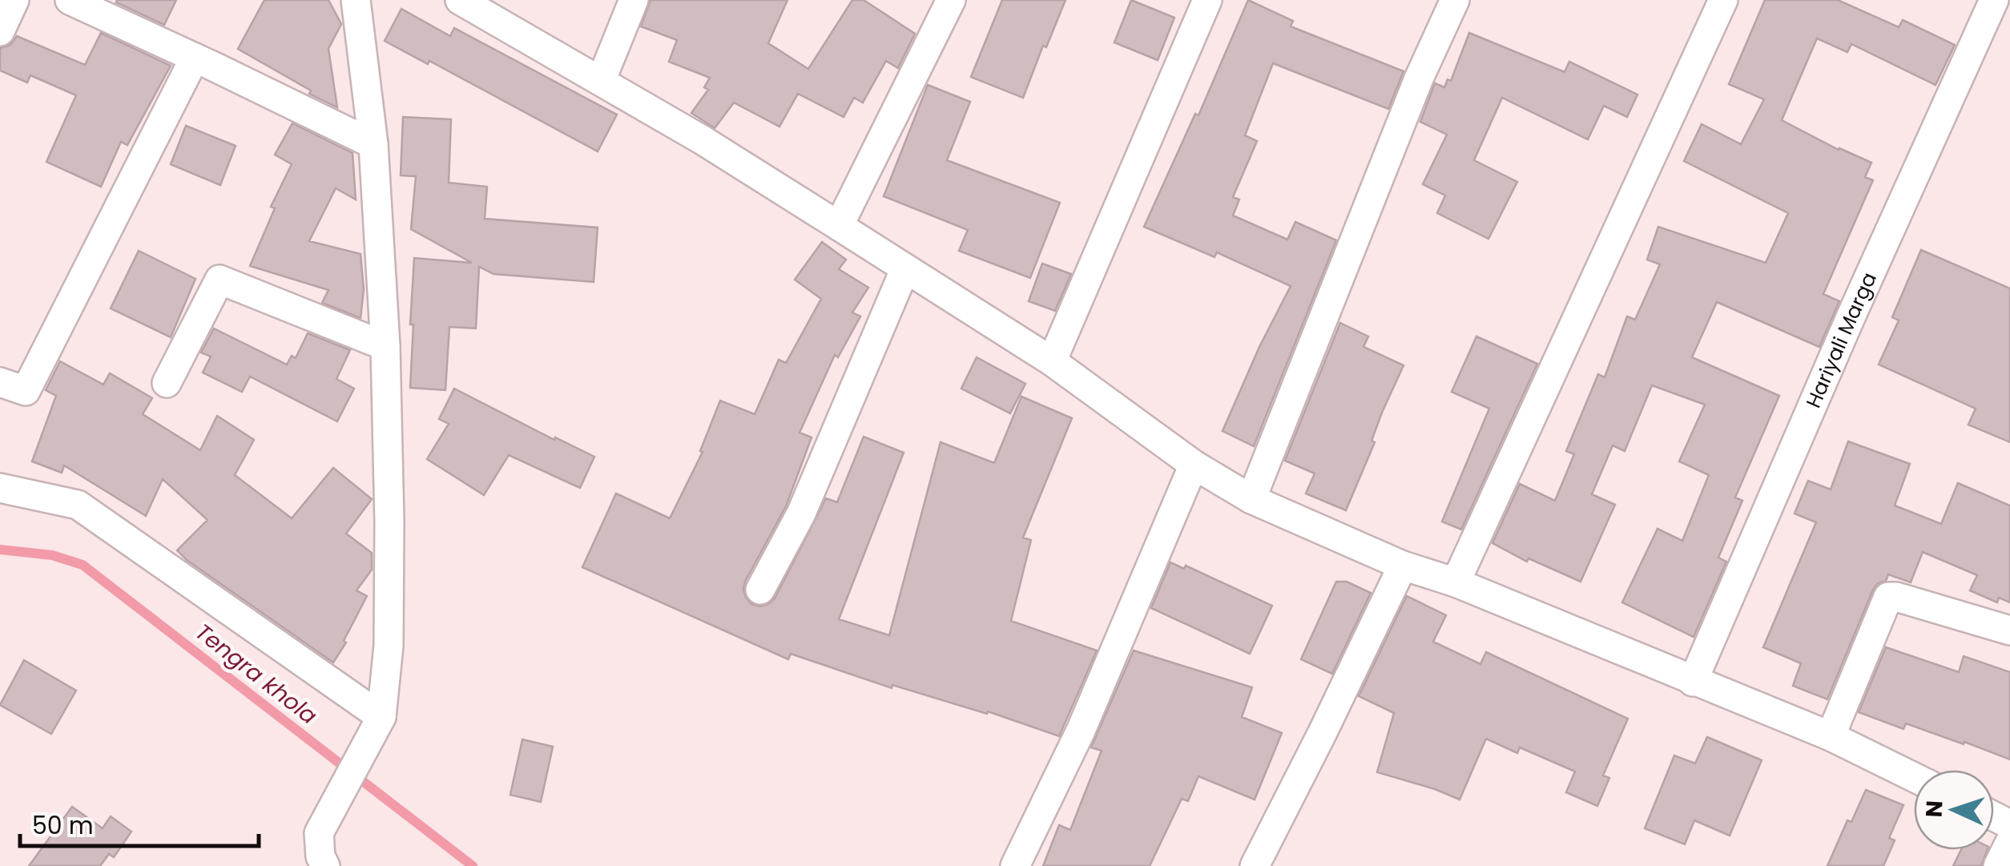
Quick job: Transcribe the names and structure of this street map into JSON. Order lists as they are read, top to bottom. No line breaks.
{"streets":{"street":["Hariyali Marga"]},"water":["Tengra khola"],"scale_bar":"50 m","north":"left"}
